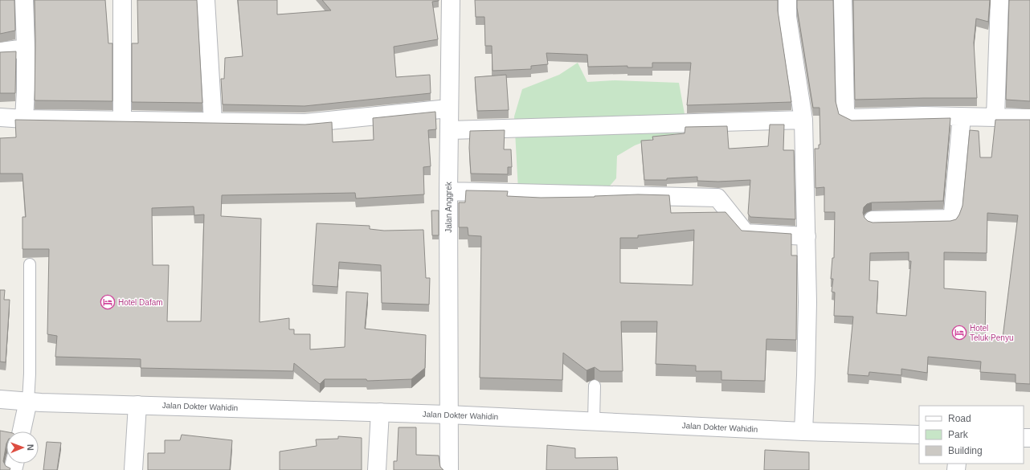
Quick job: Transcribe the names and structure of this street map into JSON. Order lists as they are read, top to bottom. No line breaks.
{"streets":{"street":["Jalan Anggrek","Jalan Dokter Wahidin"]},"crossings":[["Jalan Anggrek","Jalan Dokter Wahidin"]],"places":{"hotel":["Hotel Dafam","Hotel Teluk Penyu"]},"legend":["Road","Park","Building"],"north":"right"}
